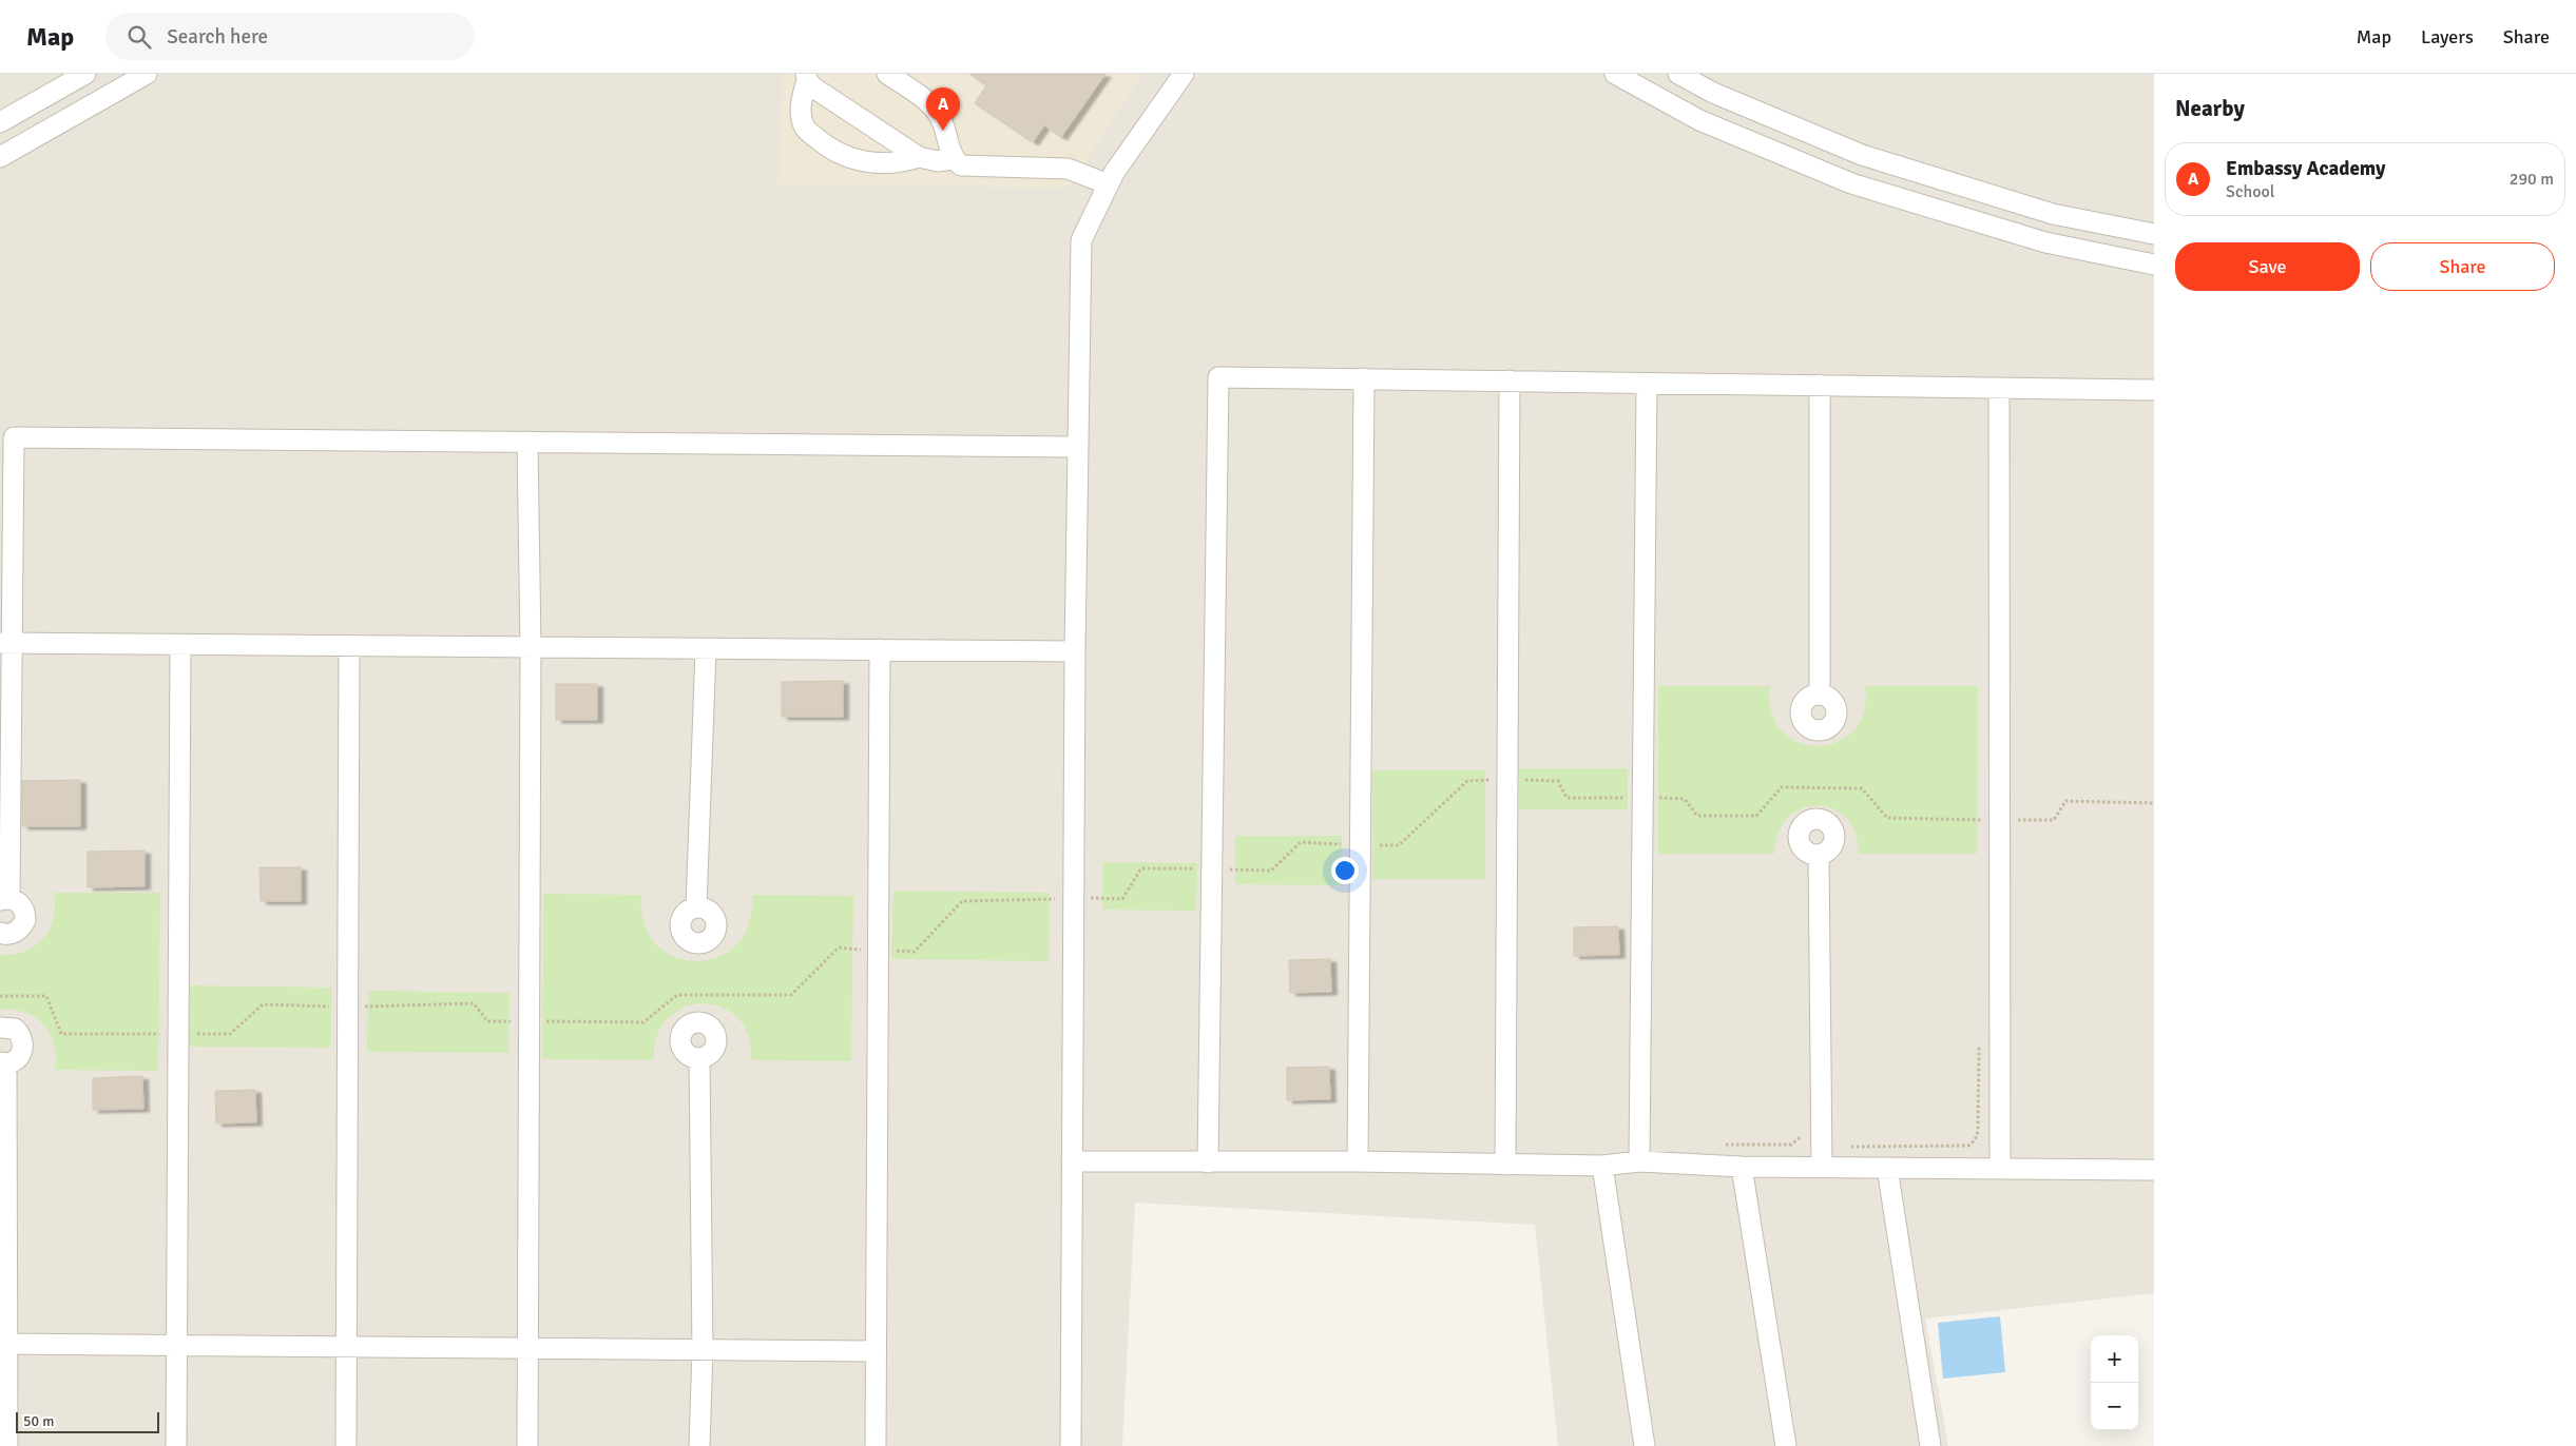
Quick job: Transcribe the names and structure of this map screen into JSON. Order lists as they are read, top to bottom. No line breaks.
{"scale_bar":"50 m","page":{"header":"Map","search":"Search here","nav":["Map","Layers","Share"],"heading":"Nearby","pins":"A","list":[{"mark":"A","name":"Embassy Academy","note":"School","value":"290 m"}],"buttons":["Save","Share"],"map_buttons":["+","−"],"scale":"50 m"}}
